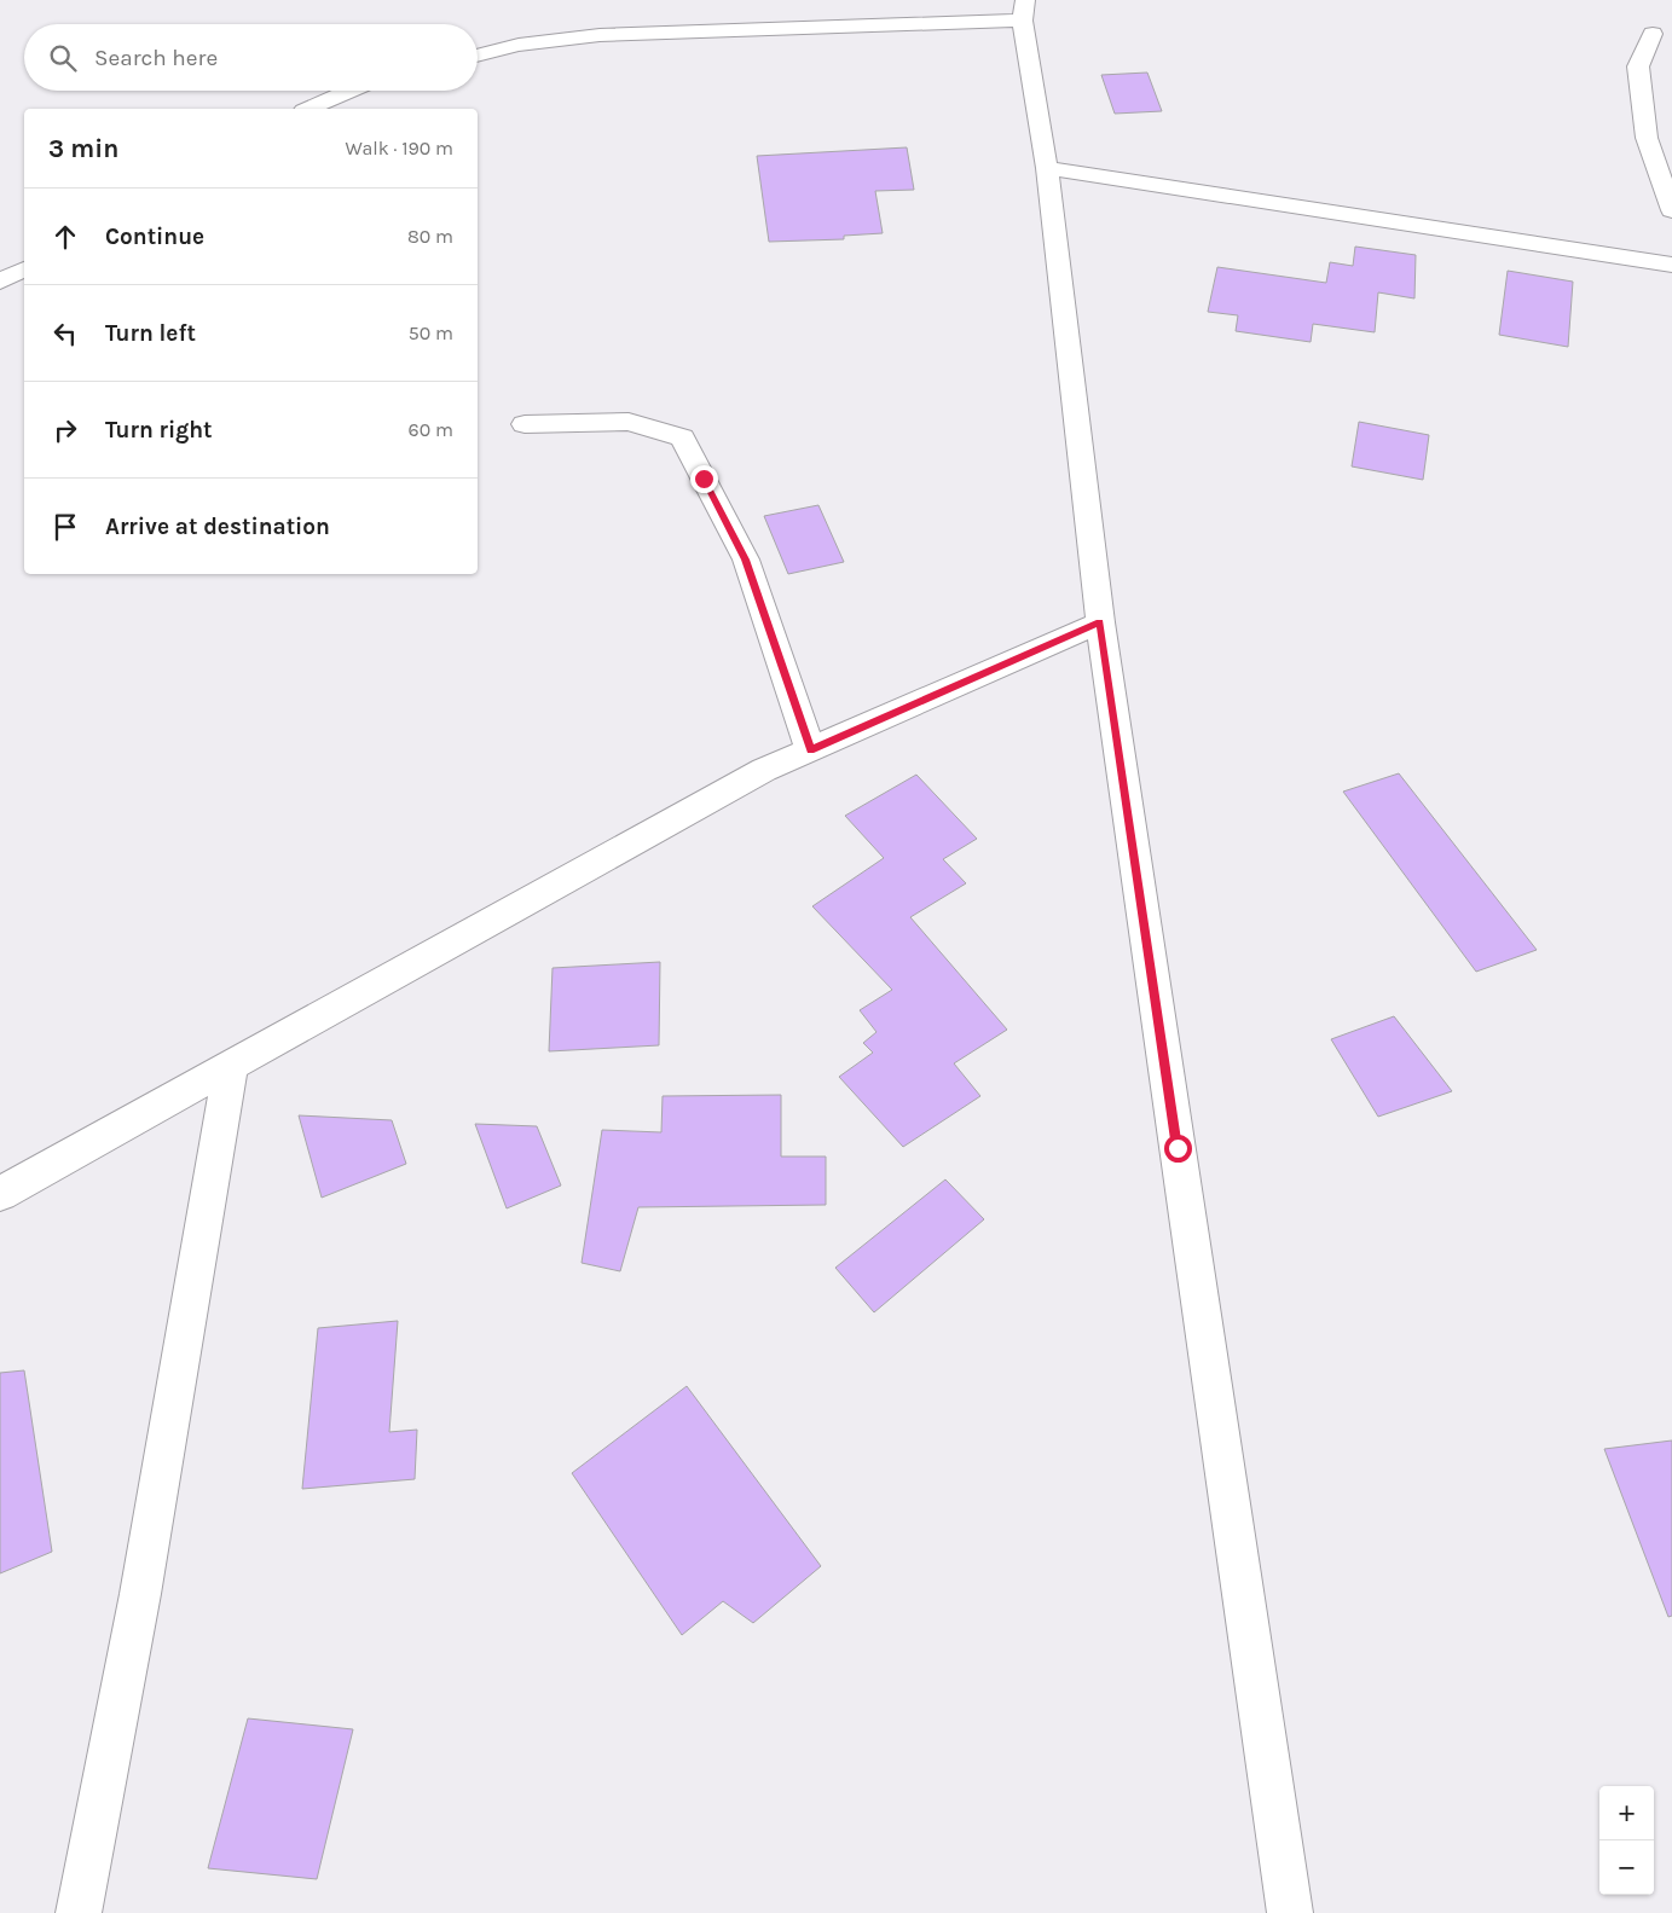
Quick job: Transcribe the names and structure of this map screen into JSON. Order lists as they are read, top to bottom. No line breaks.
{"page":{"search":"Search here","heading":["3 min","Walk · 190 m"],"list":[["Continue","80 m"],["Turn left","50 m"],["Turn right","60 m"],"Arrive at destination"],"map_buttons":["+","−"]}}
